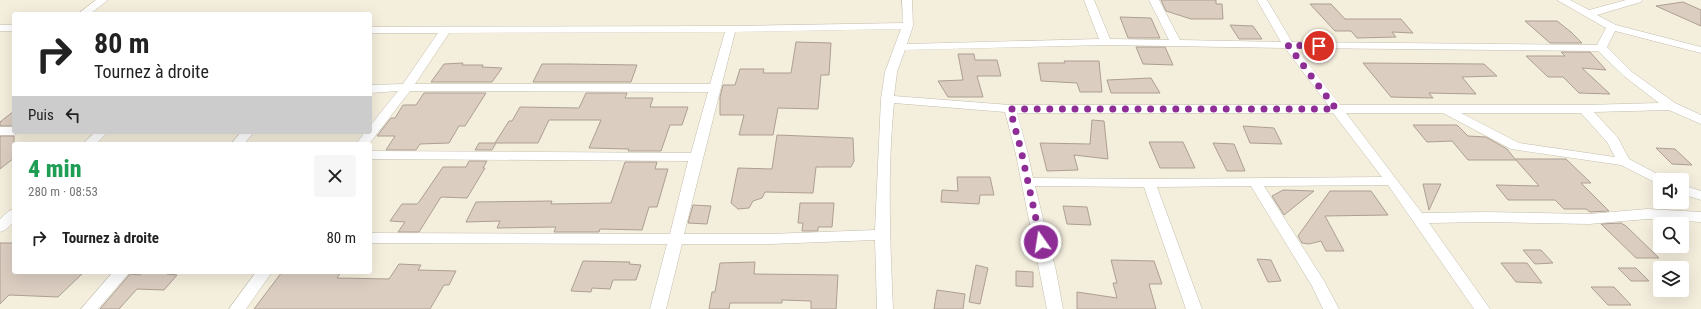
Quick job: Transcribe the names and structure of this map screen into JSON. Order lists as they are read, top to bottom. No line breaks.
{"page":{"turn":["80 m","Tournez à droite"],"then":"Puis","heading":["4 min","280 m · 08:53"],"list":[{"name":"Tournez à droite","value":"80 m"}]}}
